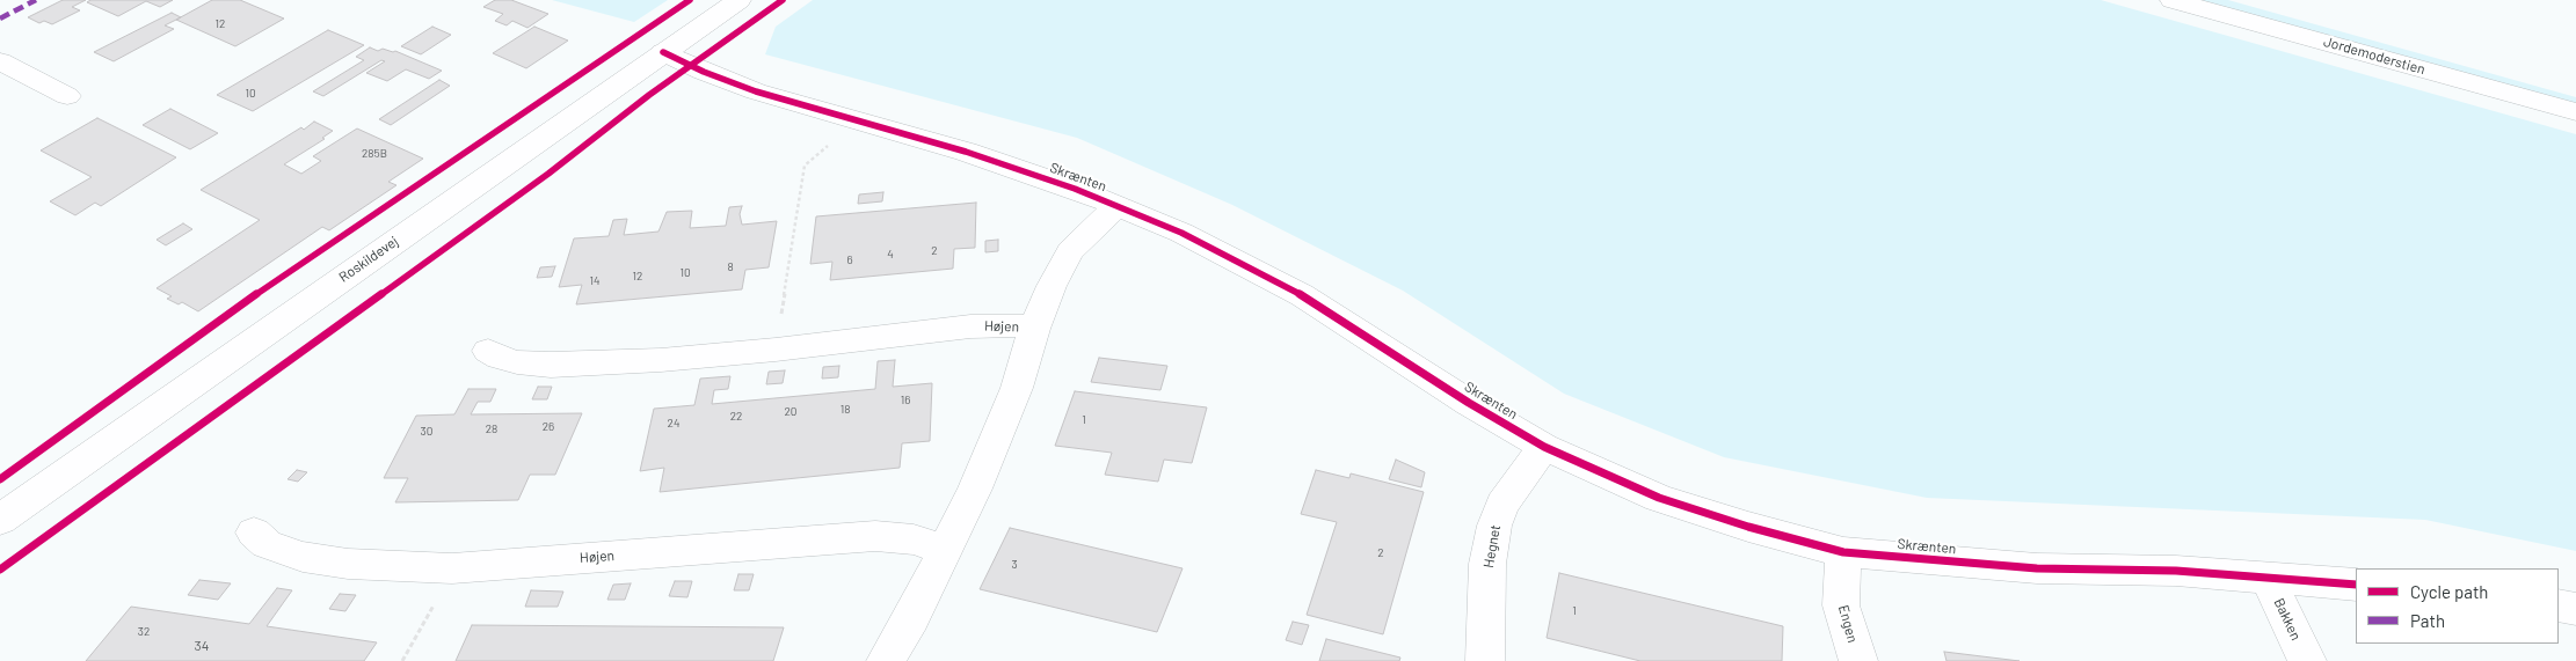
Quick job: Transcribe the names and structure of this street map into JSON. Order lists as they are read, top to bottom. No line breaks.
{"streets":{"street":["Jordemoderstien","Skrænten","Roskildevej","Højen","Hegnet","Bakken","Engen"]},"crossings":[["Skrænten","Roskildevej"],["Skrænten","Højen"],["Skrænten","Hegnet"],["Skrænten","Bakken"],["Skrænten","Engen"]],"house_numbers":["12","10","285B","2","4","6","8","10","12","14","16","18","20","22","1","24","26","28","30","2","3","1","32","34"],"legend":["Cycle path","Path"]}
